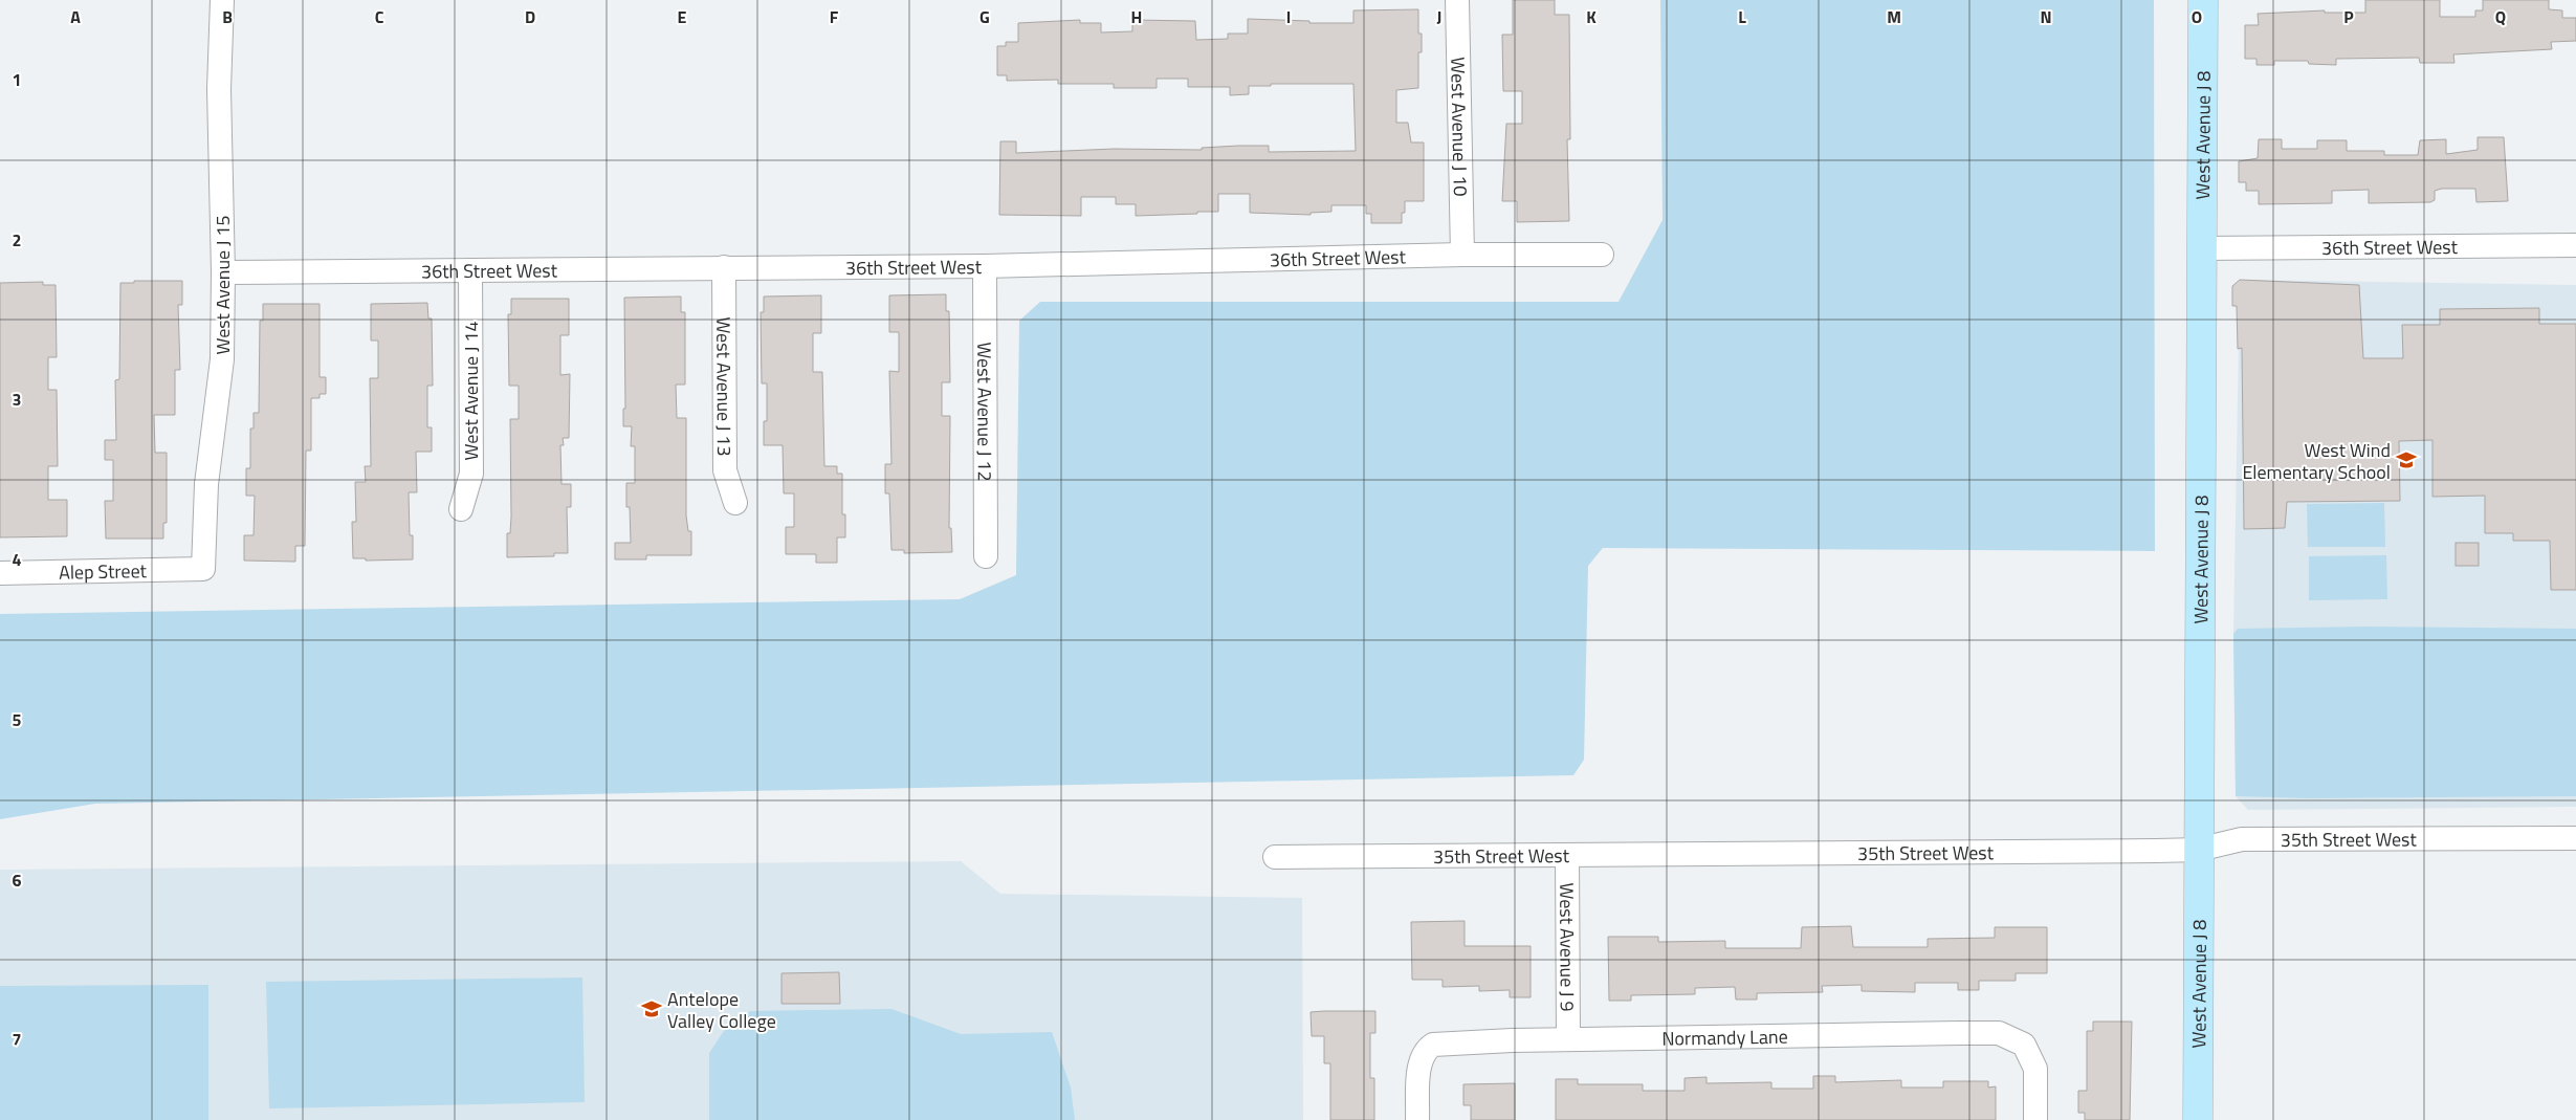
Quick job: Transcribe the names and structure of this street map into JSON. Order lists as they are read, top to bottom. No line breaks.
{"streets":{"street":["West Avenue J 10","West Avenue J 8","36th Street West","West Avenue J 15","West Avenue J 13","West Avenue J 14","West Avenue J 12","Alep Street","35th Street West","West Avenue J 9","Normandy Lane"]},"crossings":[["West Avenue J 10","36th Street West"],["West Avenue J 8","36th Street West"],["West Avenue J 8","35th Street West"],["36th Street West","West Avenue J 15"],["36th Street West","West Avenue J 13"],["36th Street West","West Avenue J 14"],["36th Street West","West Avenue J 12"],["West Avenue J 15","Alep Street"],["35th Street West","West Avenue J 9"],["West Avenue J 9","Normandy Lane"]],"places":{"school or university":["West Wind Elementary School","Antelope Valley College"]},"grid":{"columns":["A","B","C","D","E","F","G","H","I","J","K","L","M","N","O","P","Q"],"rows":["1","2","3","4","5","6","7"]}}
